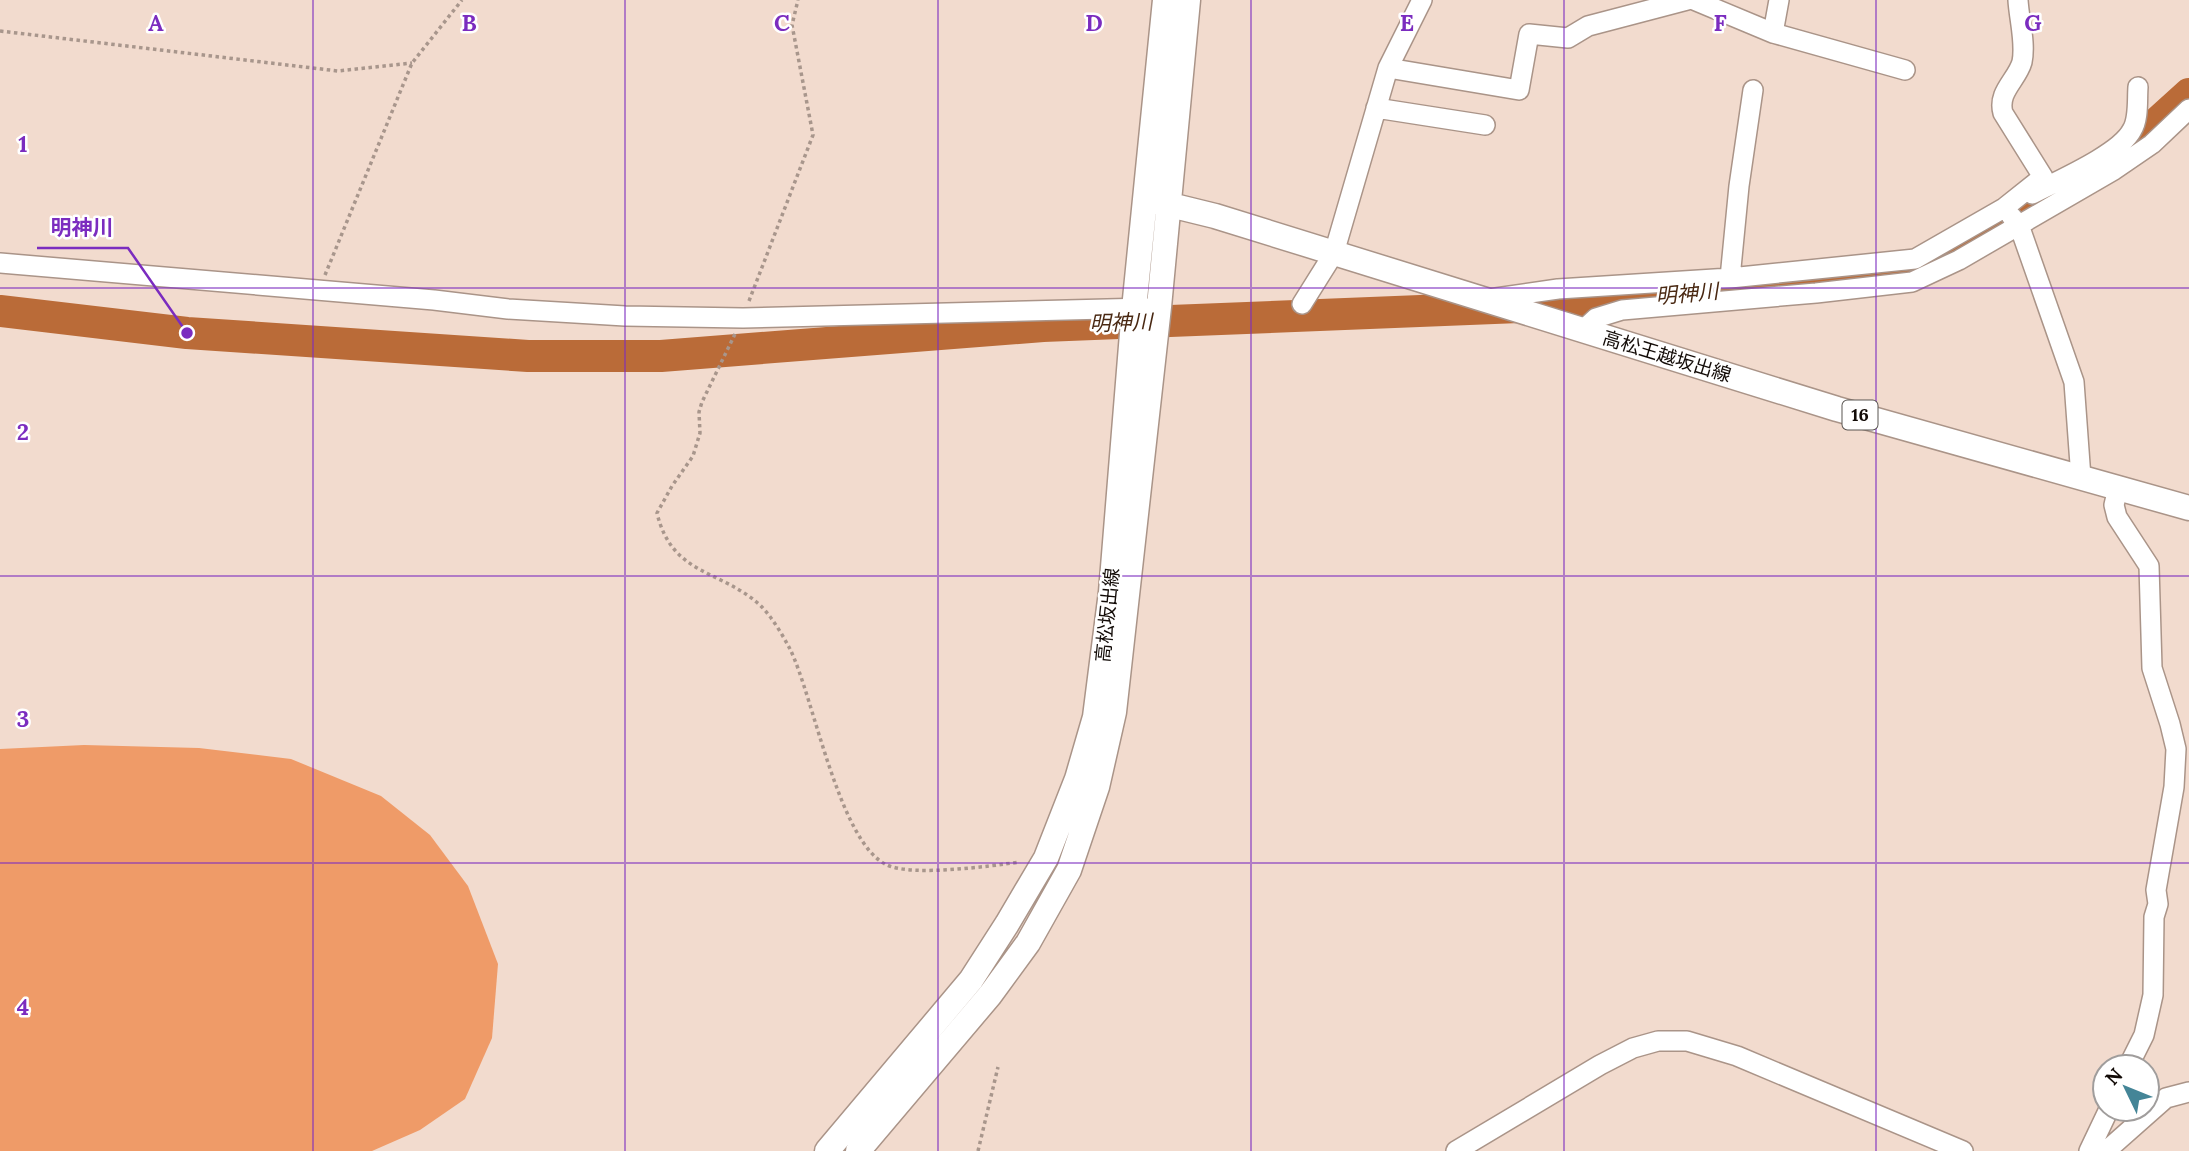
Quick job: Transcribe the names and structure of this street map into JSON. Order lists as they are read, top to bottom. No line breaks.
{"streets":{"main road":["高松王越坂出線","16","高松坂出線"]},"crossings":[["高松王越坂出線","高松坂出線"]],"water":["明神川"],"places":["明神川"],"north":"top left","grid":{"columns":["A","B","C","D","E","F","G"],"rows":["1","2","3","4"]}}
